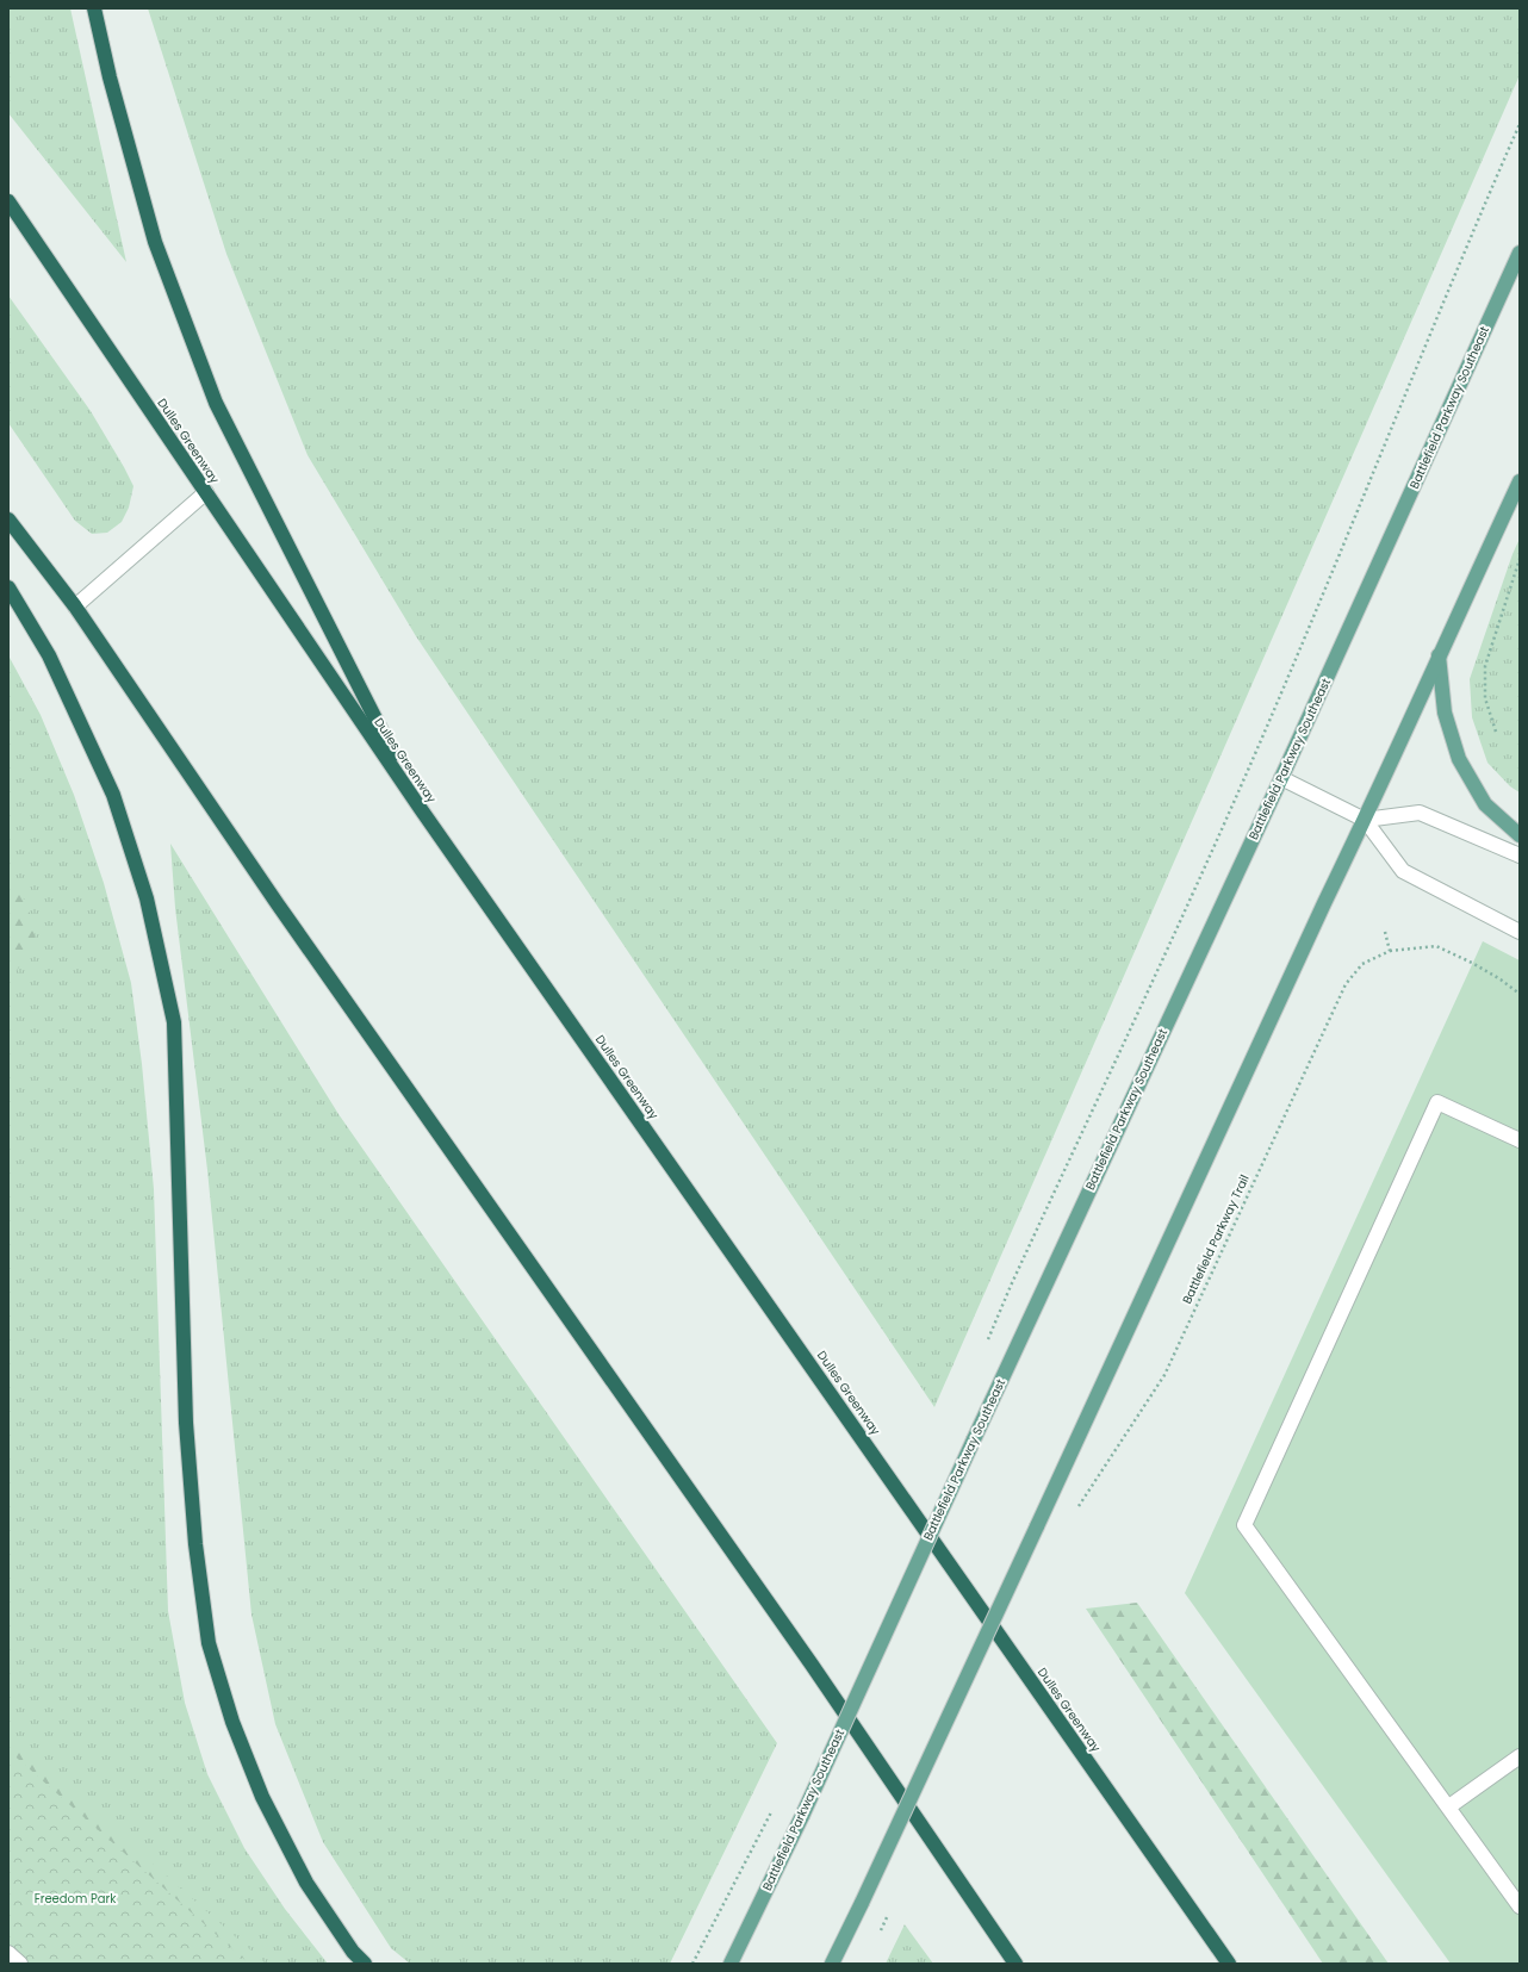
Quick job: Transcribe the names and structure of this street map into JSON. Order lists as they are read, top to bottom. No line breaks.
{"streets":{"highway":["Dulles Greenway"],"main road":["Battlefield Parkway Southeast"],"path":["Battlefield Parkway Trail"]},"parks":["Freedom Park"]}
